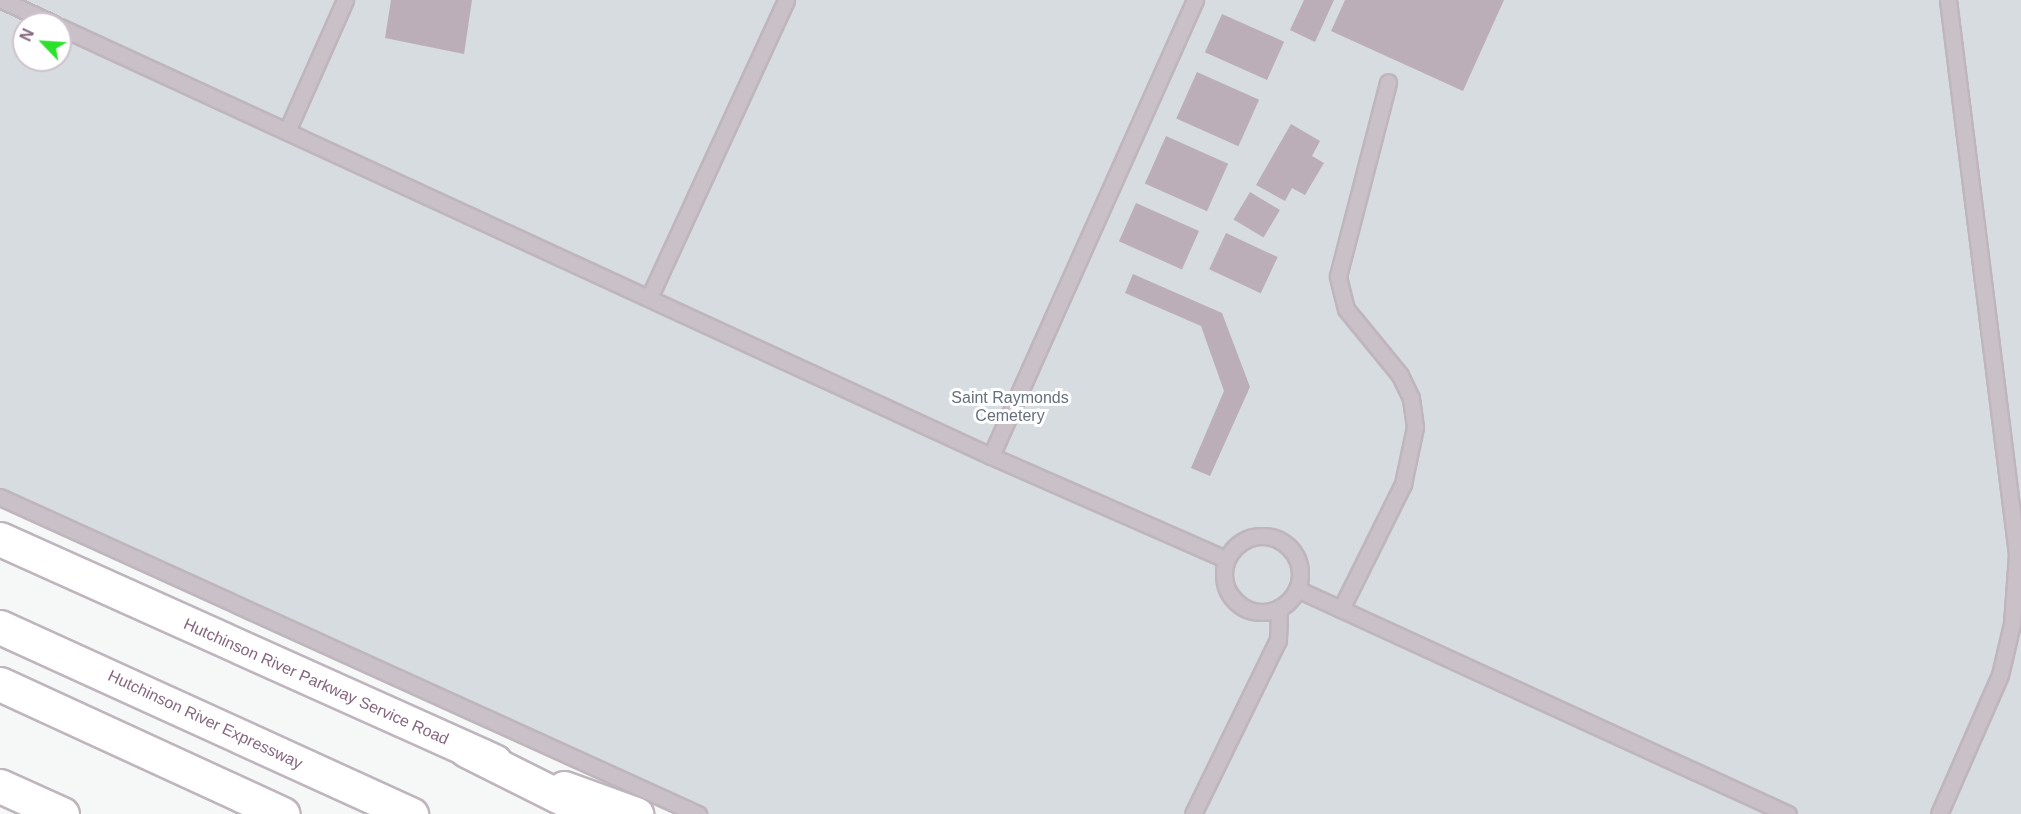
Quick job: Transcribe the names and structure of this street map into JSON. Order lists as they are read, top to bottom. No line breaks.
{"streets":{"main road":["Hutchinson River Parkway Service Road","Hutchinson River Expressway"]},"parks":["Saint Raymonds Cemetery"],"north":"top left"}
